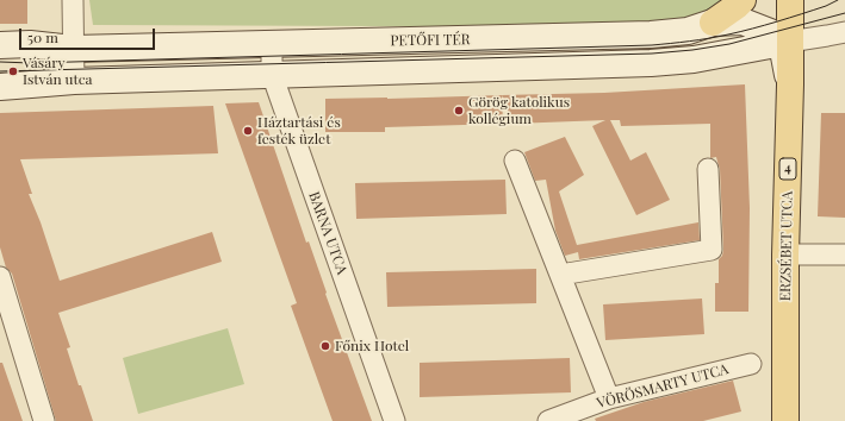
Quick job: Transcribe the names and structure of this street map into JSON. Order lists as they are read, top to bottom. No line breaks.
{"streets":{"main road":["4","ERZSÉBET UTCA"],"street":["PETŐFI TÉR","BARNA UTCA","VÖRÖSMARTY UTCA"]},"crossings":[["PETŐFI TÉR","4"],["PETŐFI TÉR","BARNA UTCA"],["PETŐFI TÉR","ERZSÉBET UTCA"],["4","ERZSÉBET UTCA"]],"places":["Vásáry István utca","Görög katolikus kollégium","Háztartási és festék üzlet","Főnix Hotel"],"scale_bar":"50 m"}
